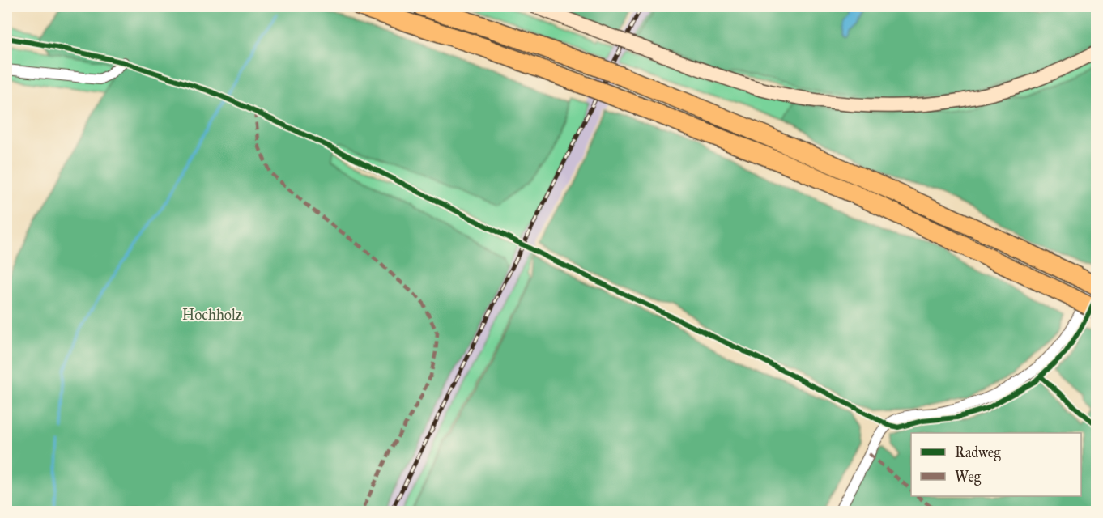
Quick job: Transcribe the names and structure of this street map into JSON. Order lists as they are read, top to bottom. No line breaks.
{"parks":["Hochholz"],"legend":["Radweg","Weg"]}
